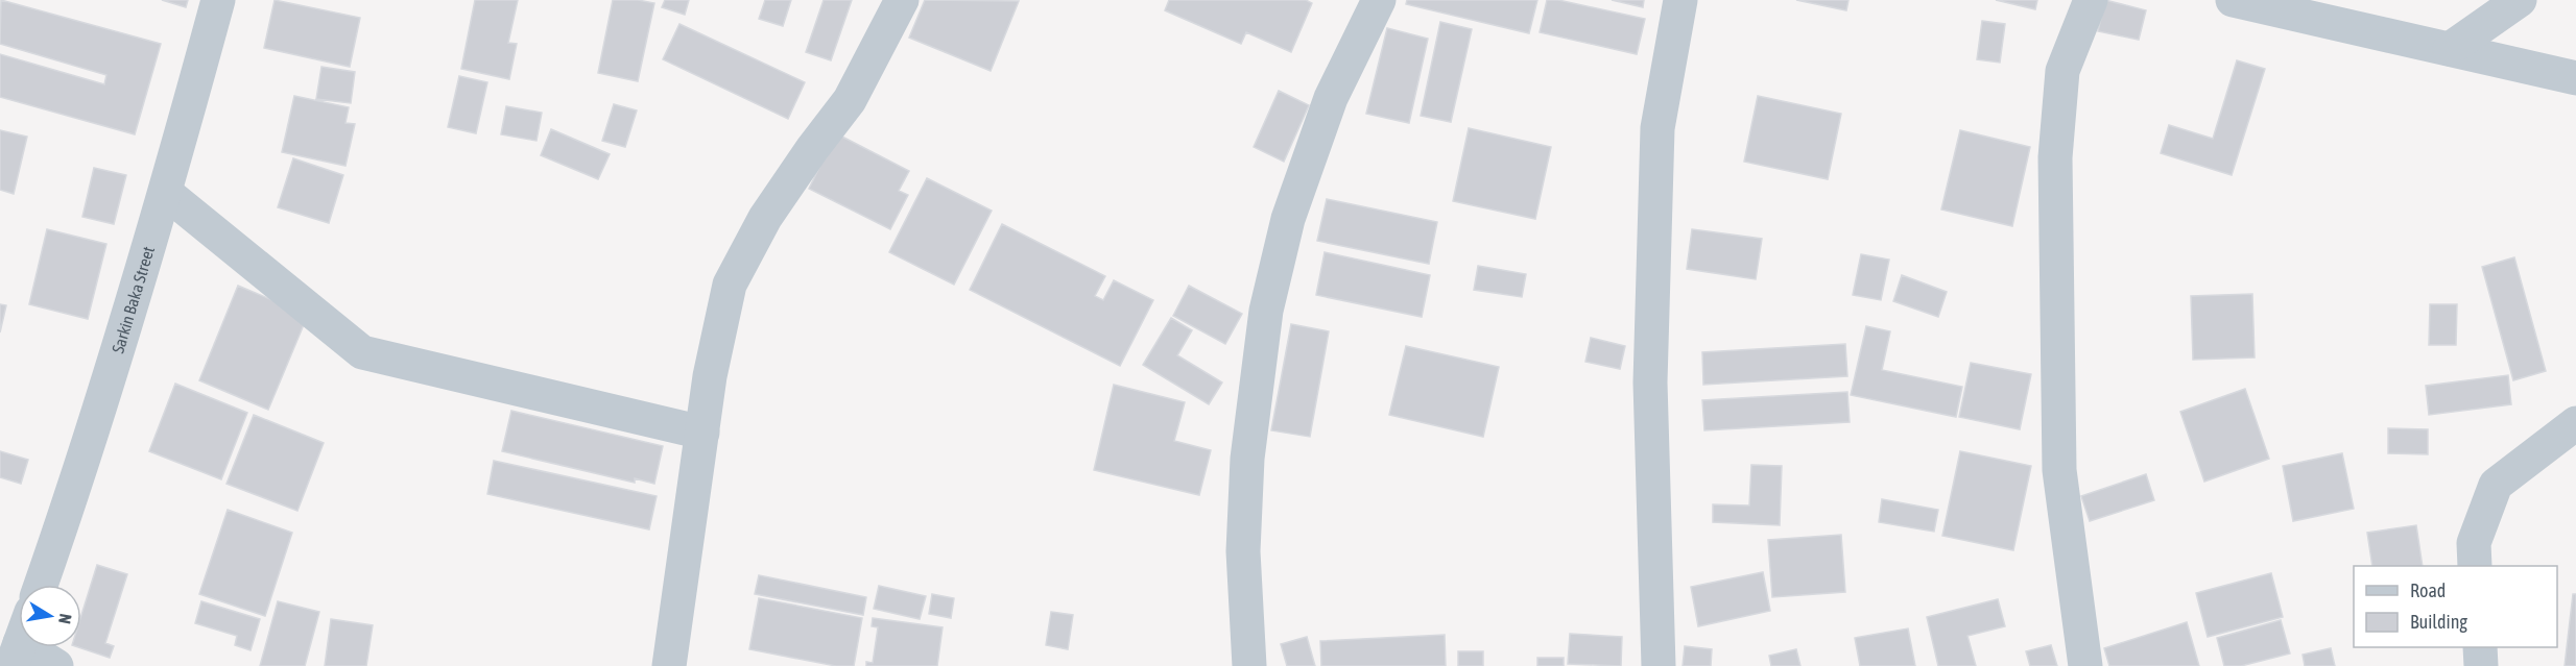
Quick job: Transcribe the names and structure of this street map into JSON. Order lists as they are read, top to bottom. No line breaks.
{"streets":{"street":["Sarkin Baka Street"]},"legend":["Road","Building"],"north":"right"}
